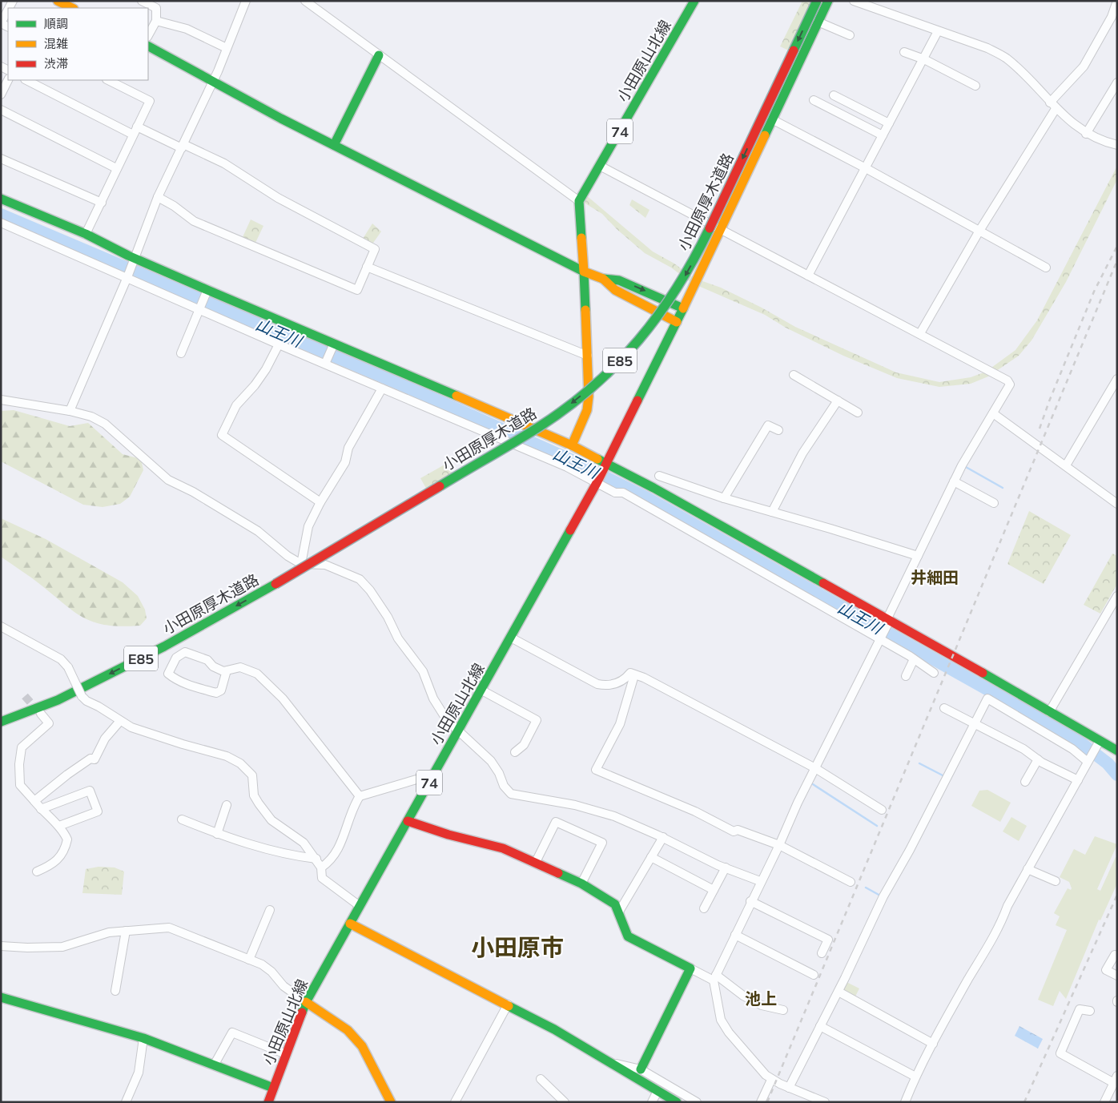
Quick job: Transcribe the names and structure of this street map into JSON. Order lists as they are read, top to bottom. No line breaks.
{"streets":{"main road":["小田原山北線","74","小田原厚木道路","E85"]},"districts":["井細田","小田原市","池上"],"water":["山王川"],"legend":["順調","混雑","渋滞"]}
